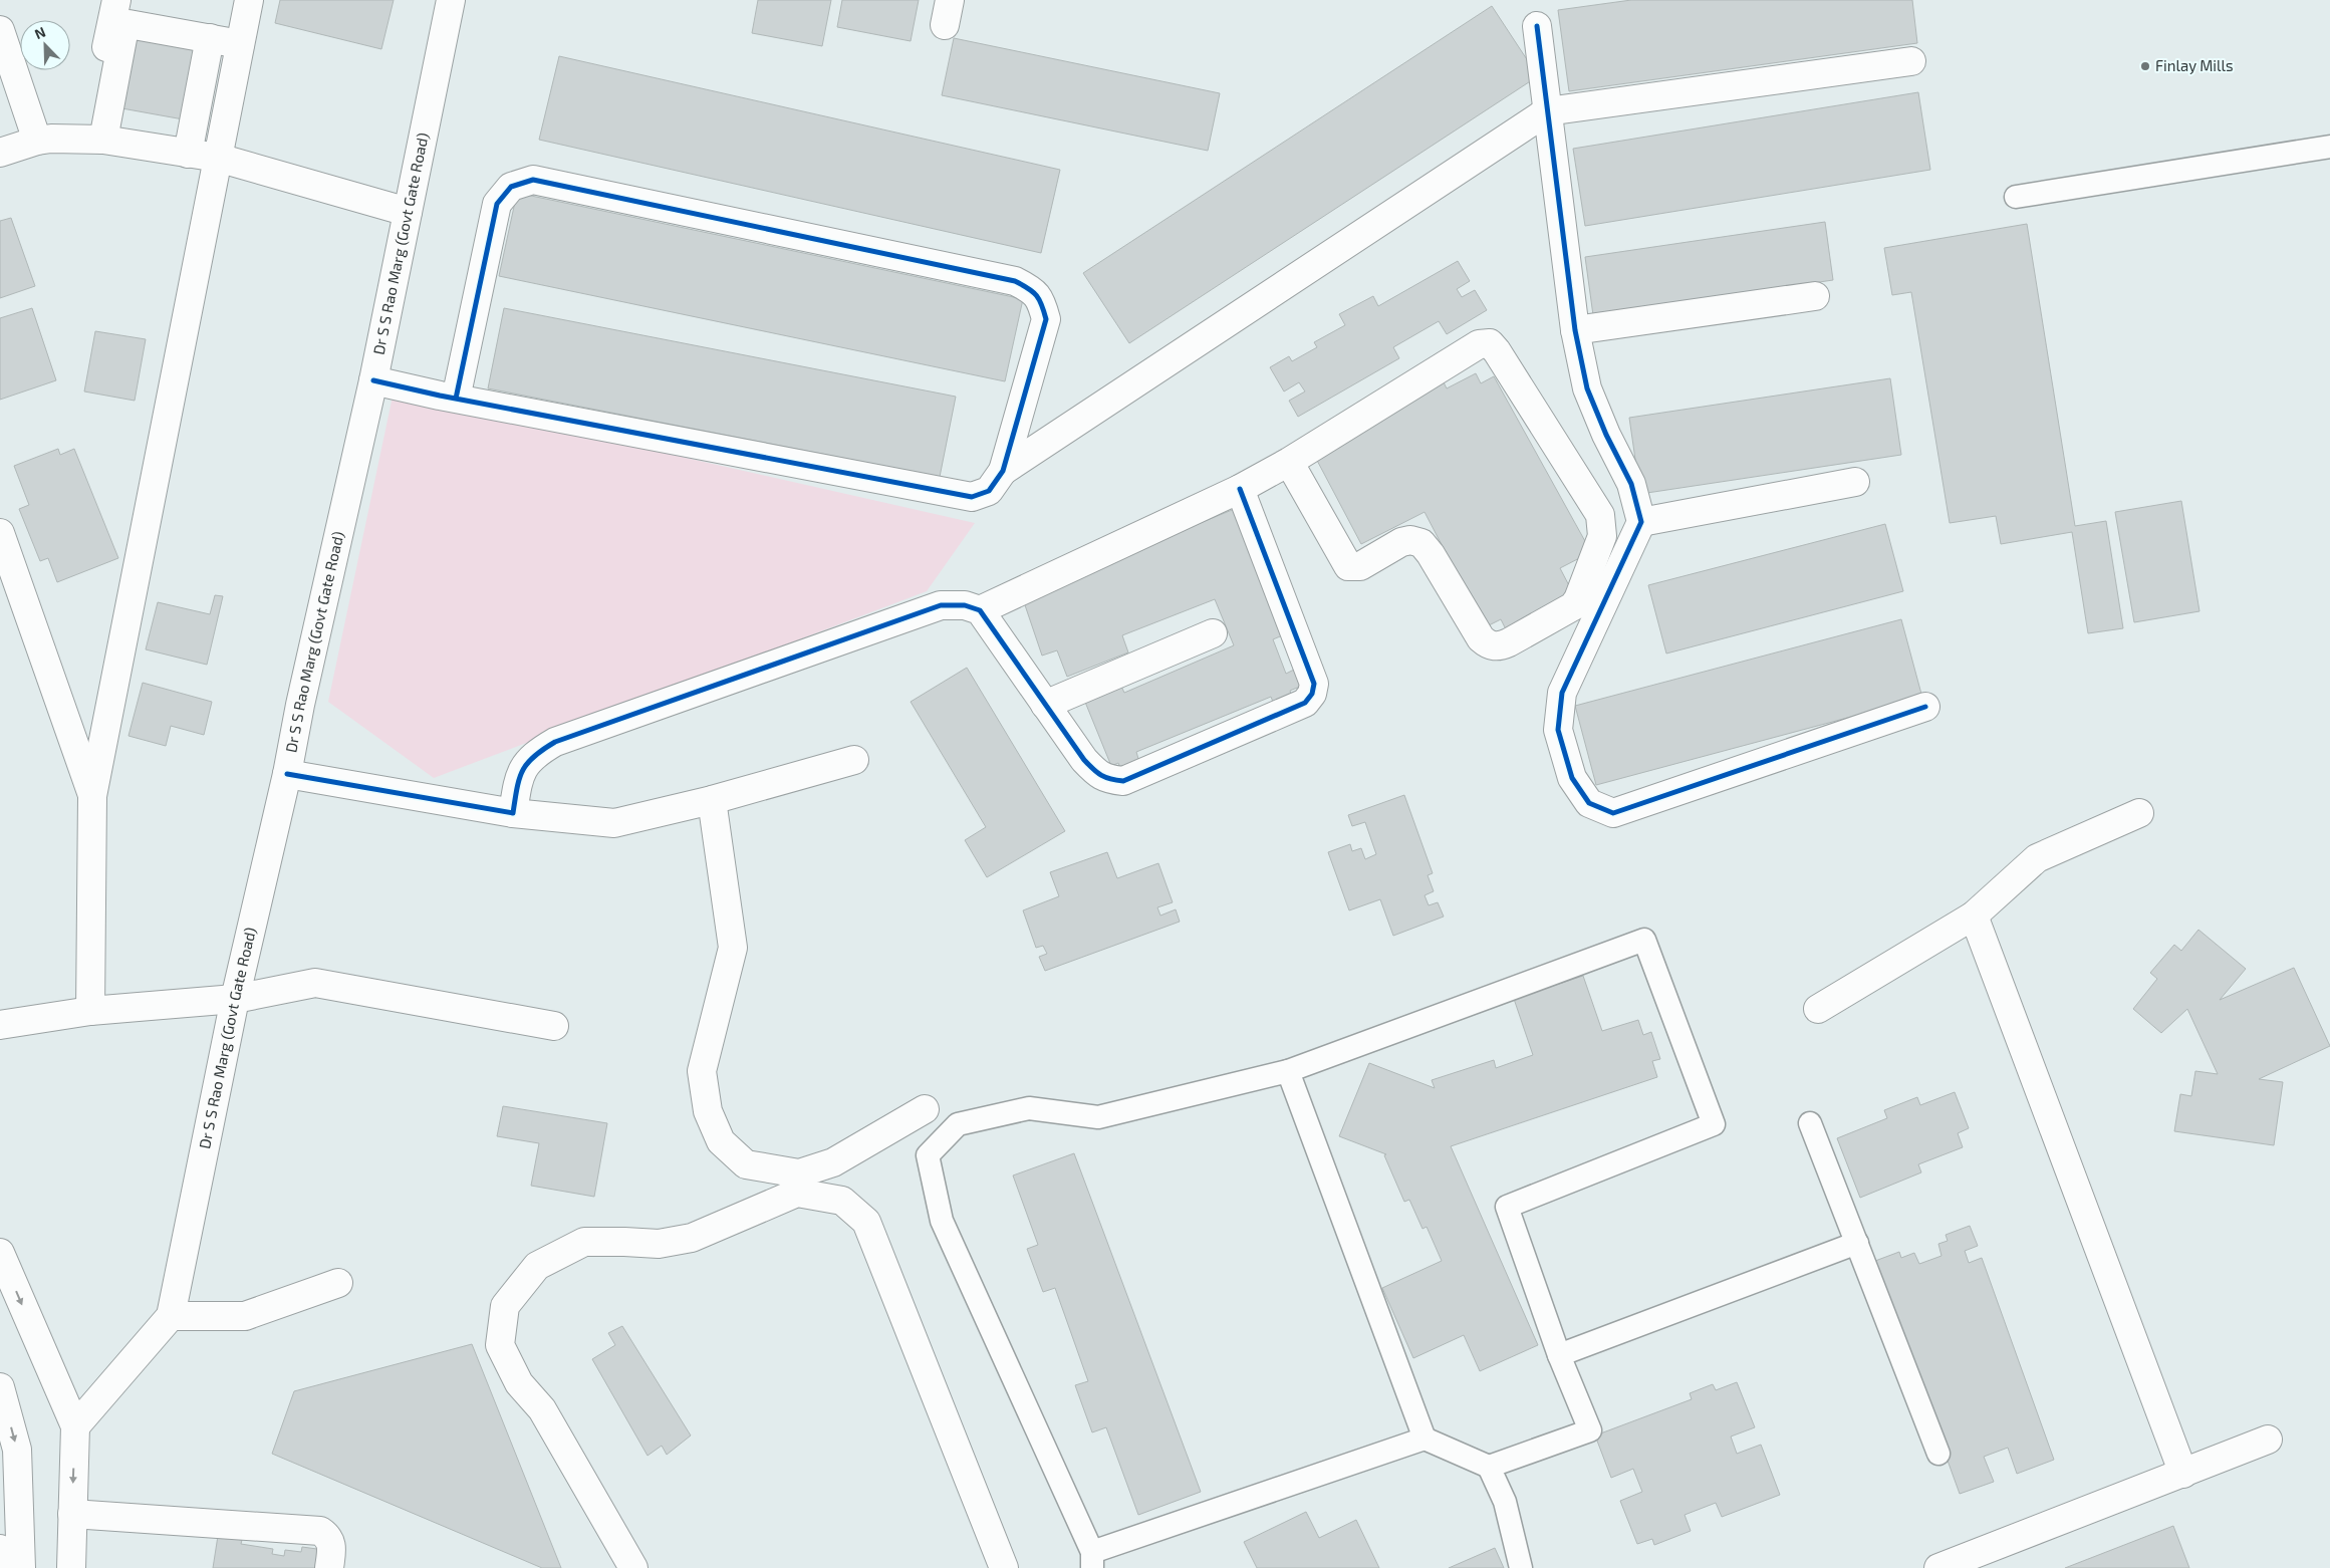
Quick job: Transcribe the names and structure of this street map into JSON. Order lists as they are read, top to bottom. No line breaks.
{"streets":{"main road":["Dr S S Rao Marg (Govt Gate Road)"]},"places":["Finlay Mills"],"north":"top left"}
